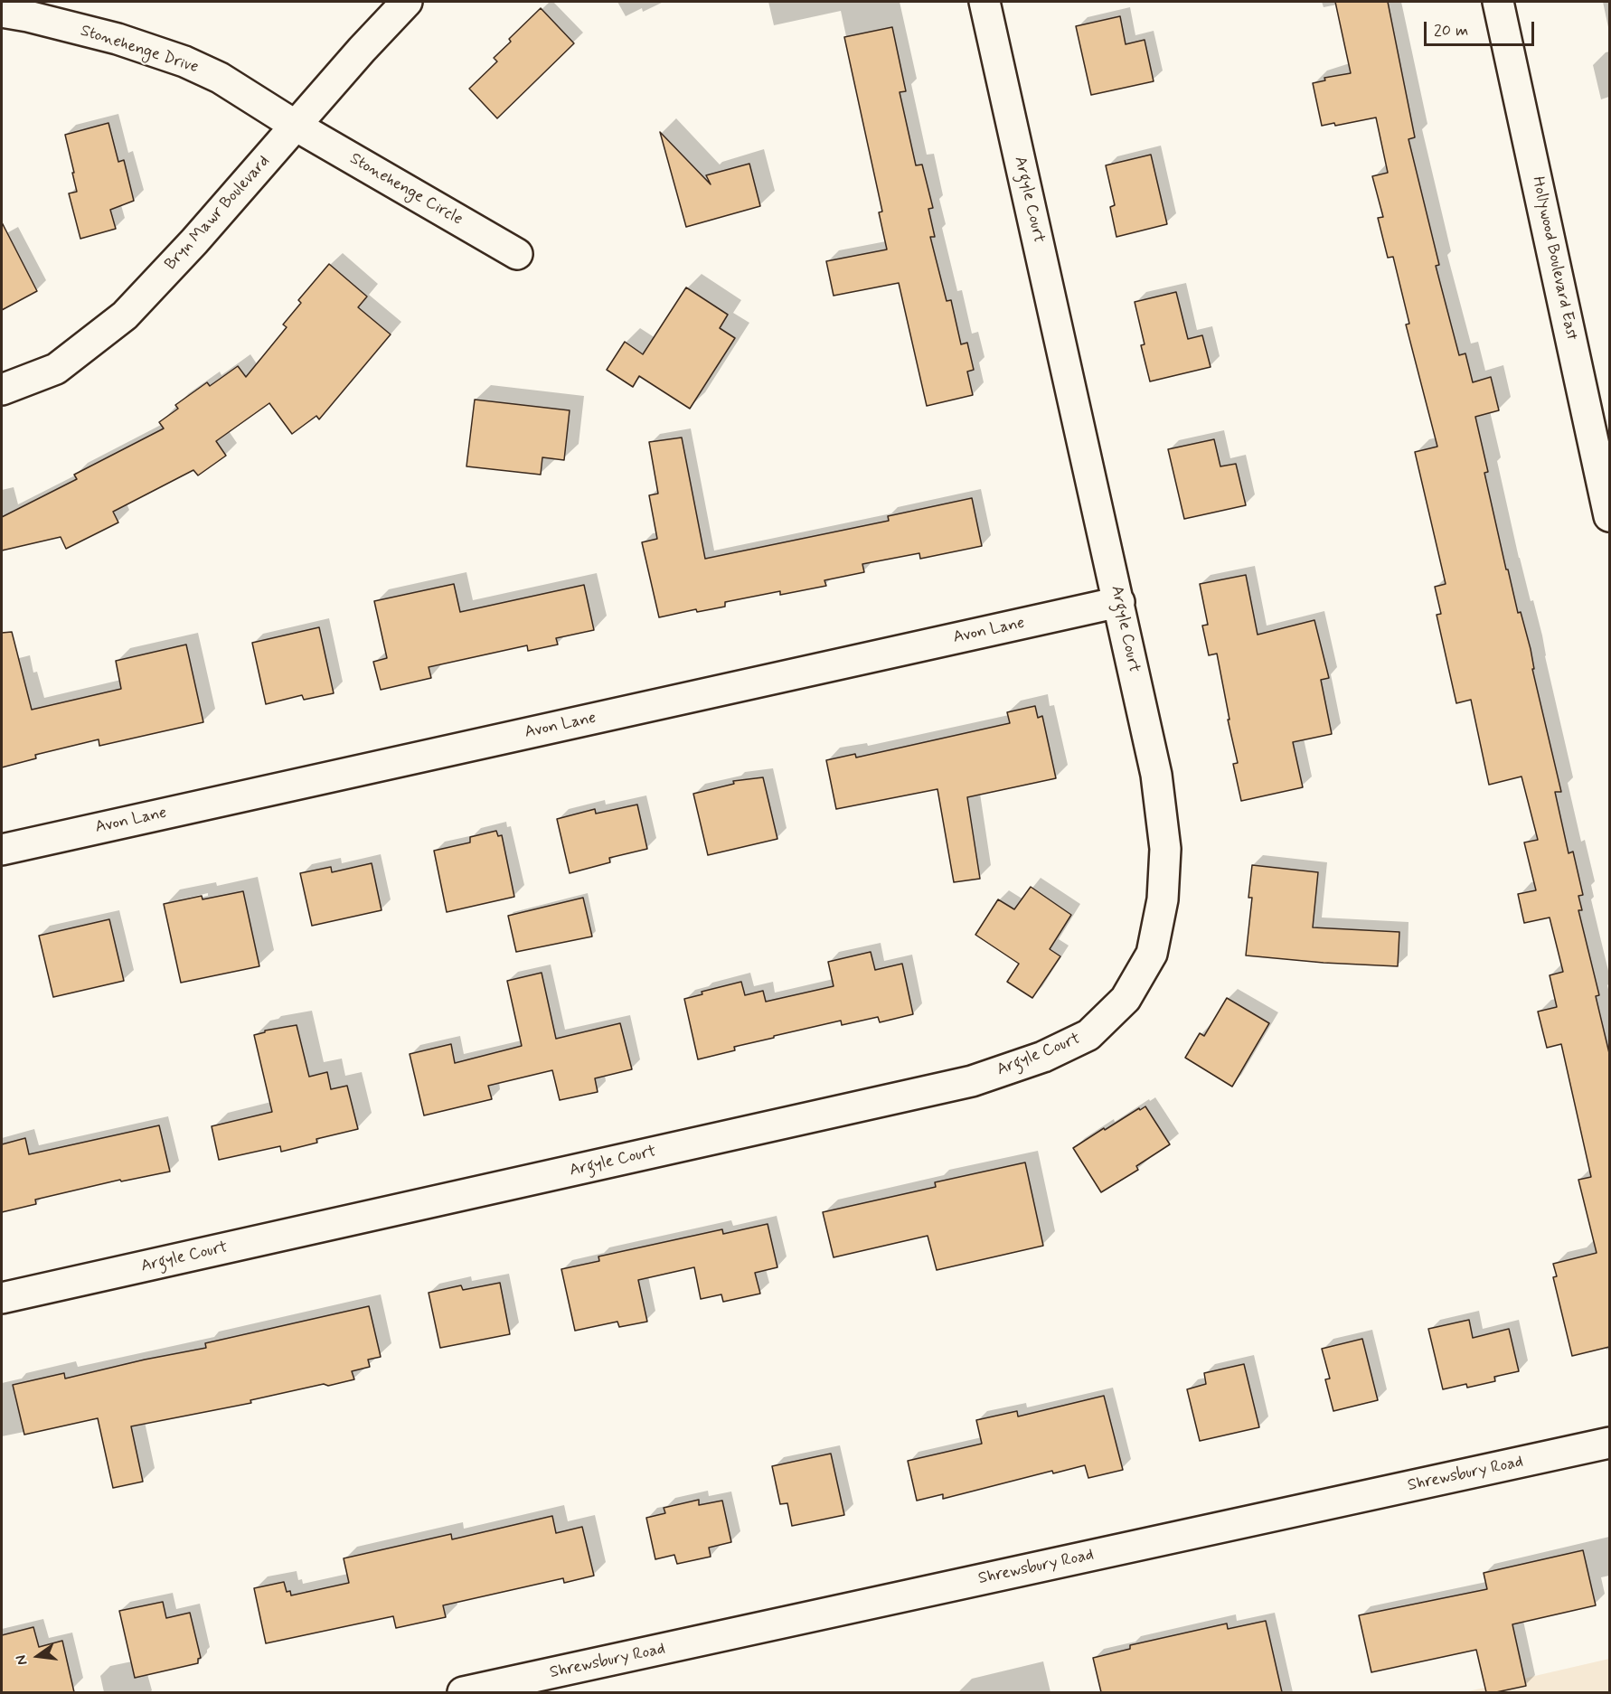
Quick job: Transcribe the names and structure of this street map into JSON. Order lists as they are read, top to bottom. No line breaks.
{"streets":{"street":["Stonehenge Drive","Stonehenge Circle","Argyle Court","Bryn Mawr Boulevard","Hollywood Boulevard East","Avon Lane","Shrewsbury Road"]},"crossings":[["Stonehenge Drive","Stonehenge Circle"],["Stonehenge Drive","Bryn Mawr Boulevard"],["Stonehenge Circle","Bryn Mawr Boulevard"],["Argyle Court","Avon Lane"]],"scale_bar":"20 m","north":"left"}
